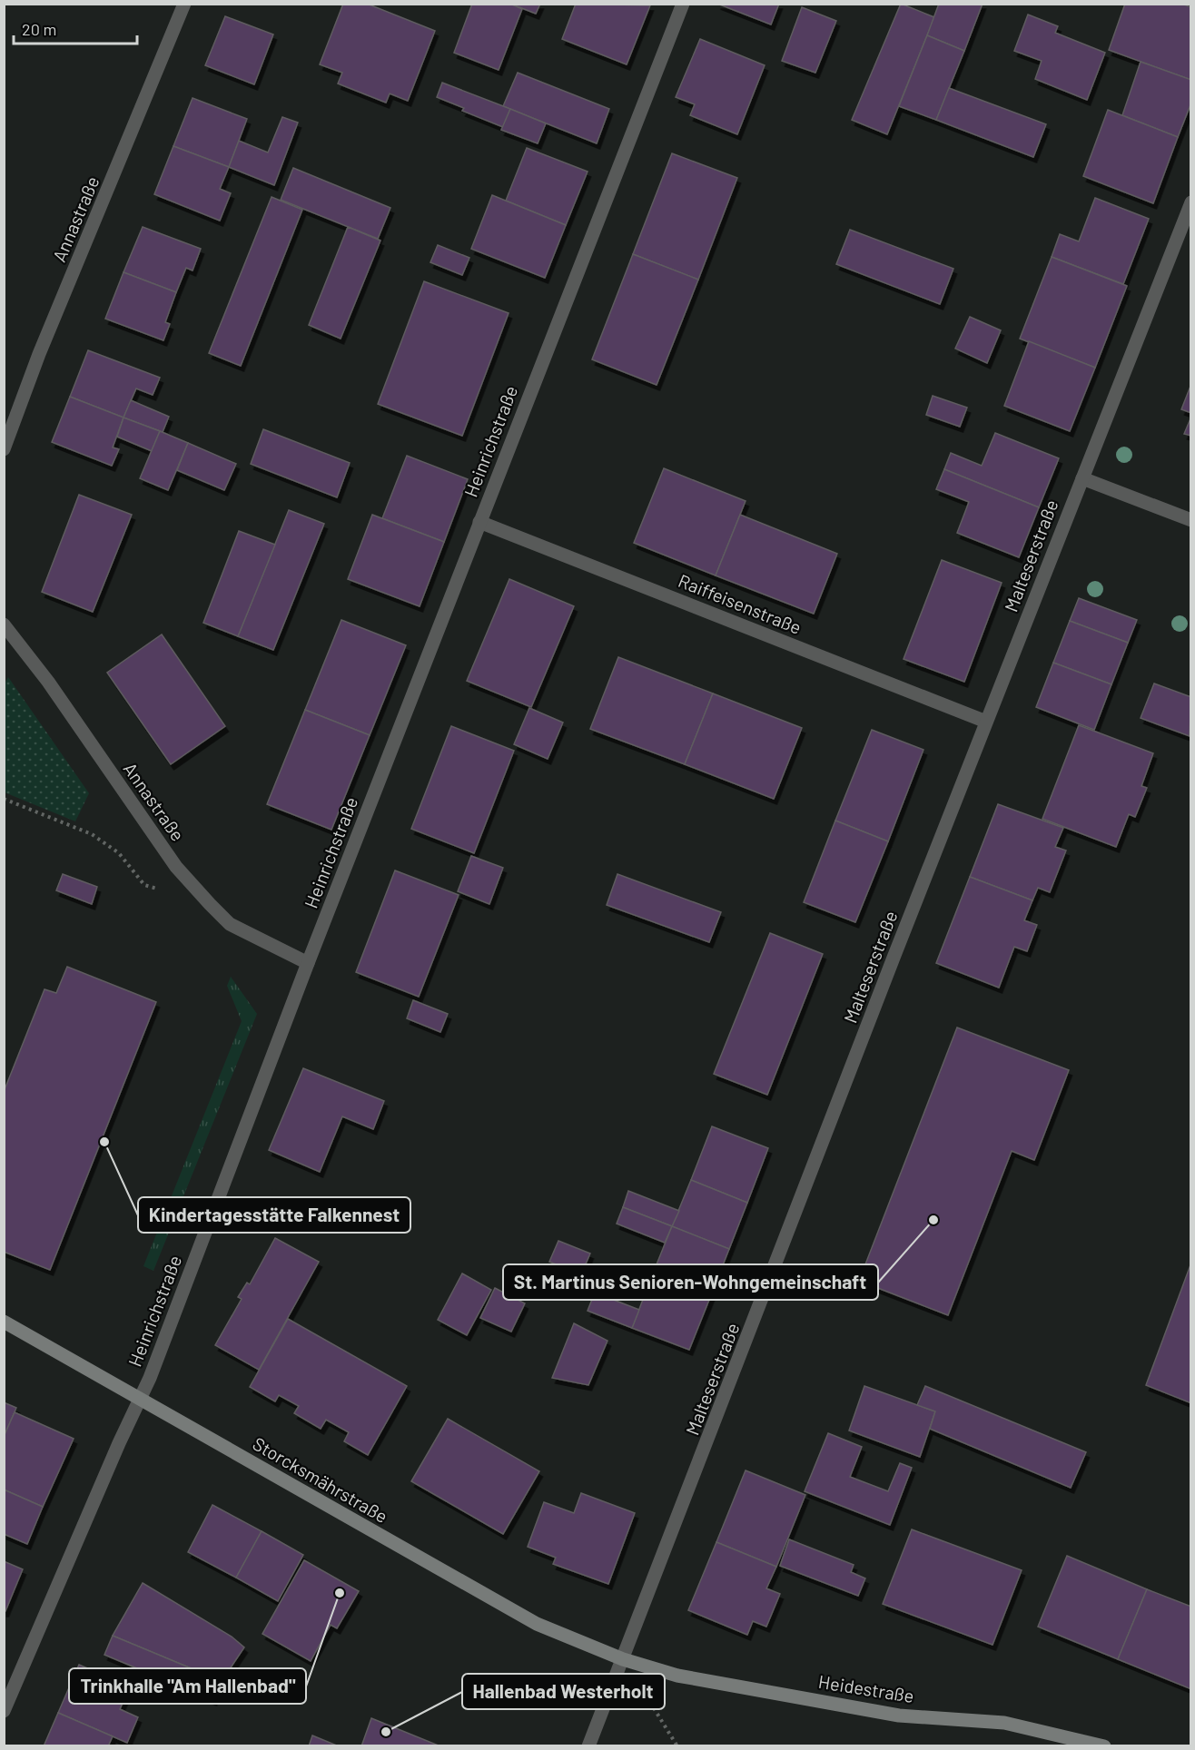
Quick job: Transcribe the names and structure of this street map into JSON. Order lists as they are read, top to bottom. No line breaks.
{"streets":{"main road":["Storcksmährstraße","Heidestraße"],"street":["Annastraße","Heinrichstraße","Malteserstraße","Raiffeisenstraße"]},"crossings":[["Annastraße","Heinrichstraße"],["Heinrichstraße","Raiffeisenstraße"],["Heinrichstraße","Storcksmährstraße"],["Malteserstraße","Raiffeisenstraße"],["Malteserstraße","Storcksmährstraße"],["Malteserstraße","Heidestraße"],["Storcksmährstraße","Heidestraße"]],"places":["Kindertagesstätte Falkennest","St. Martinus Senioren-Wohngemeinschaft","Trinkhalle \"Am Hallenbad\"","Hallenbad Westerholt"],"scale_bar":"20 m"}
